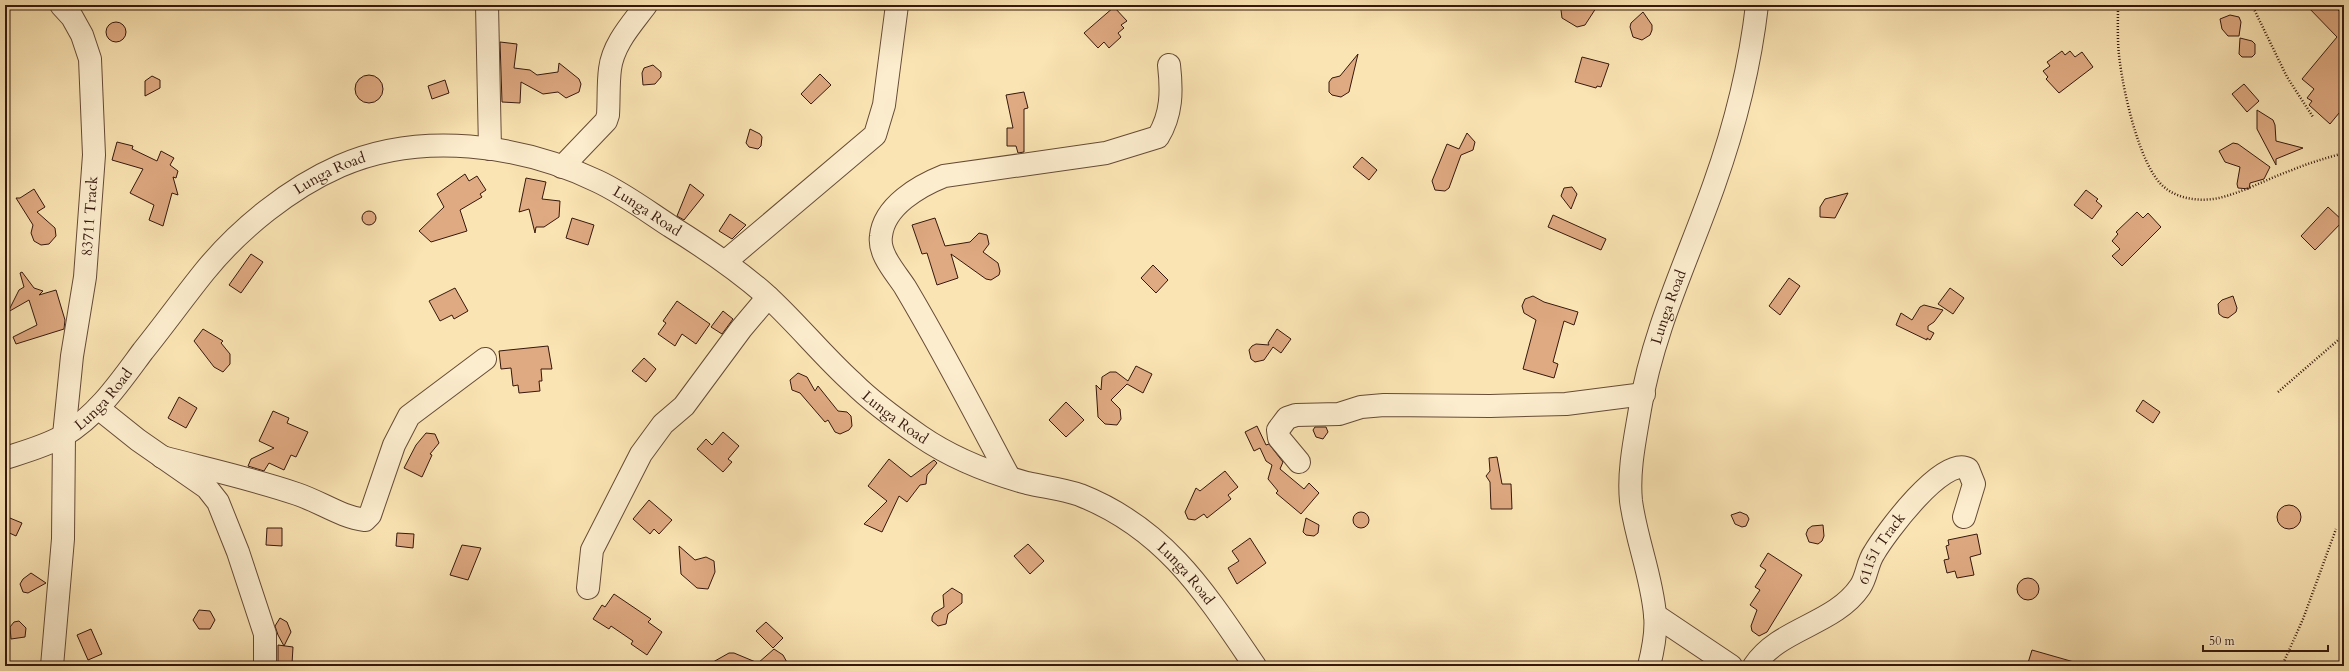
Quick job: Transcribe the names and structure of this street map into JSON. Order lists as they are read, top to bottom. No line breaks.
{"streets":{"street":["Lunga Road","83711 Track","61151 Track"]},"crossings":[["Lunga Road","83711 Track"]],"scale_bar":"50 m"}
